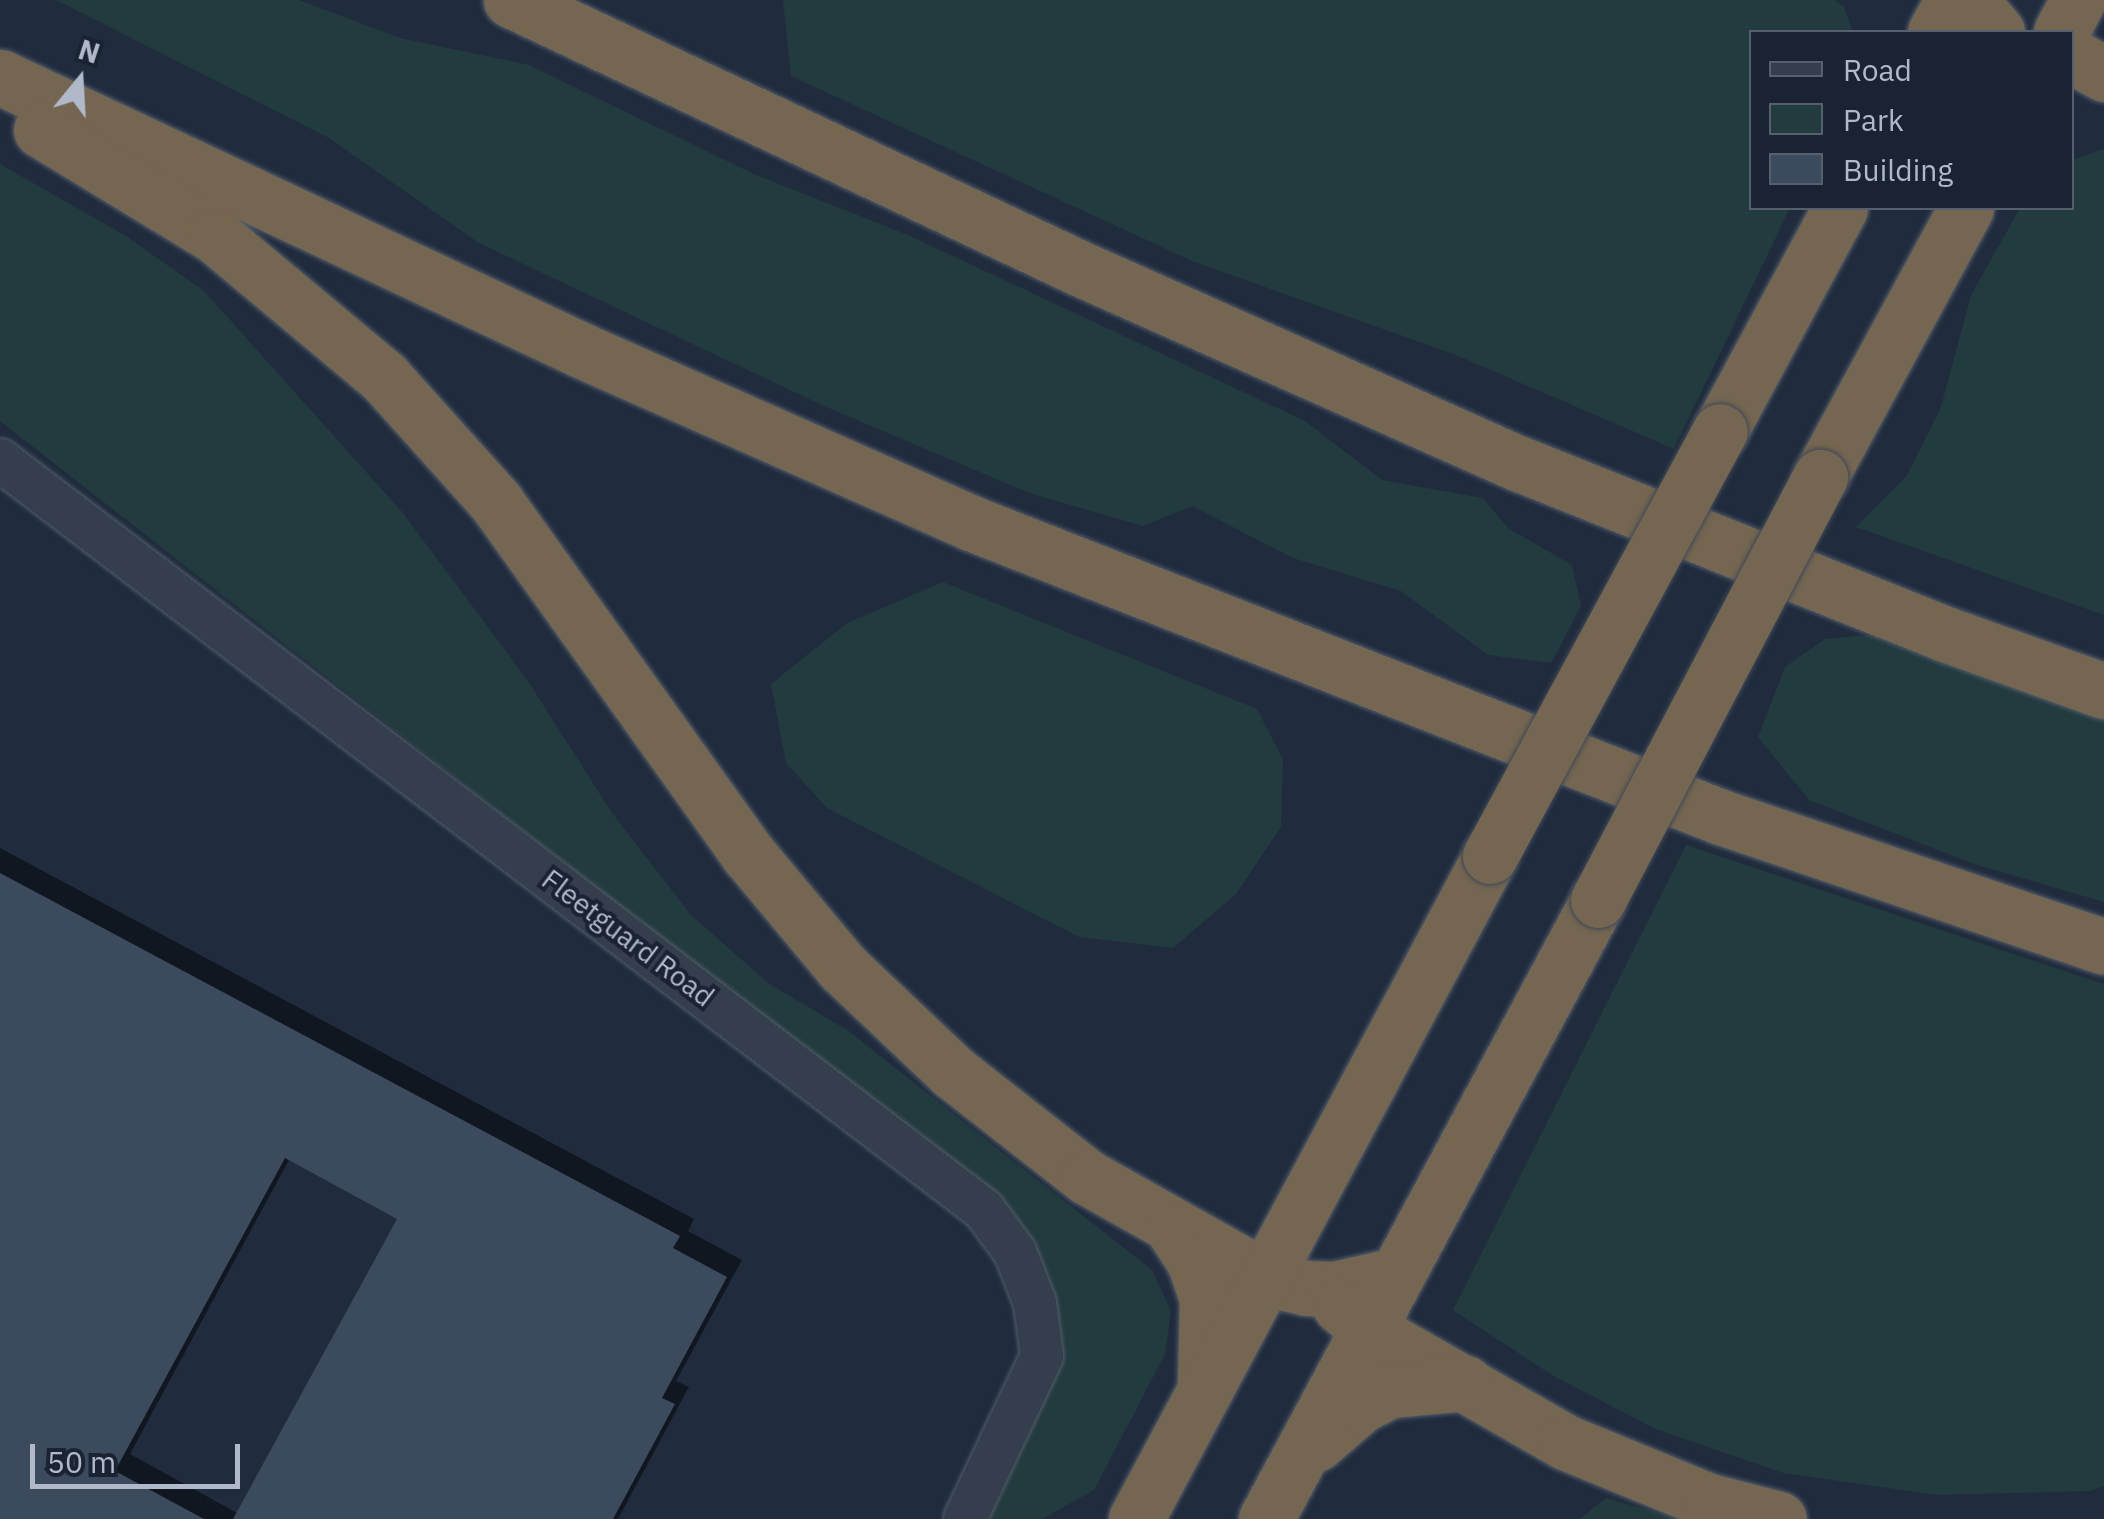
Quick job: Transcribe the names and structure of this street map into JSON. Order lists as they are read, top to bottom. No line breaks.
{"streets":{"street":["Fleetguard Road"]},"legend":["Road","Park","Building"],"scale_bar":"50 m","north":"top"}
